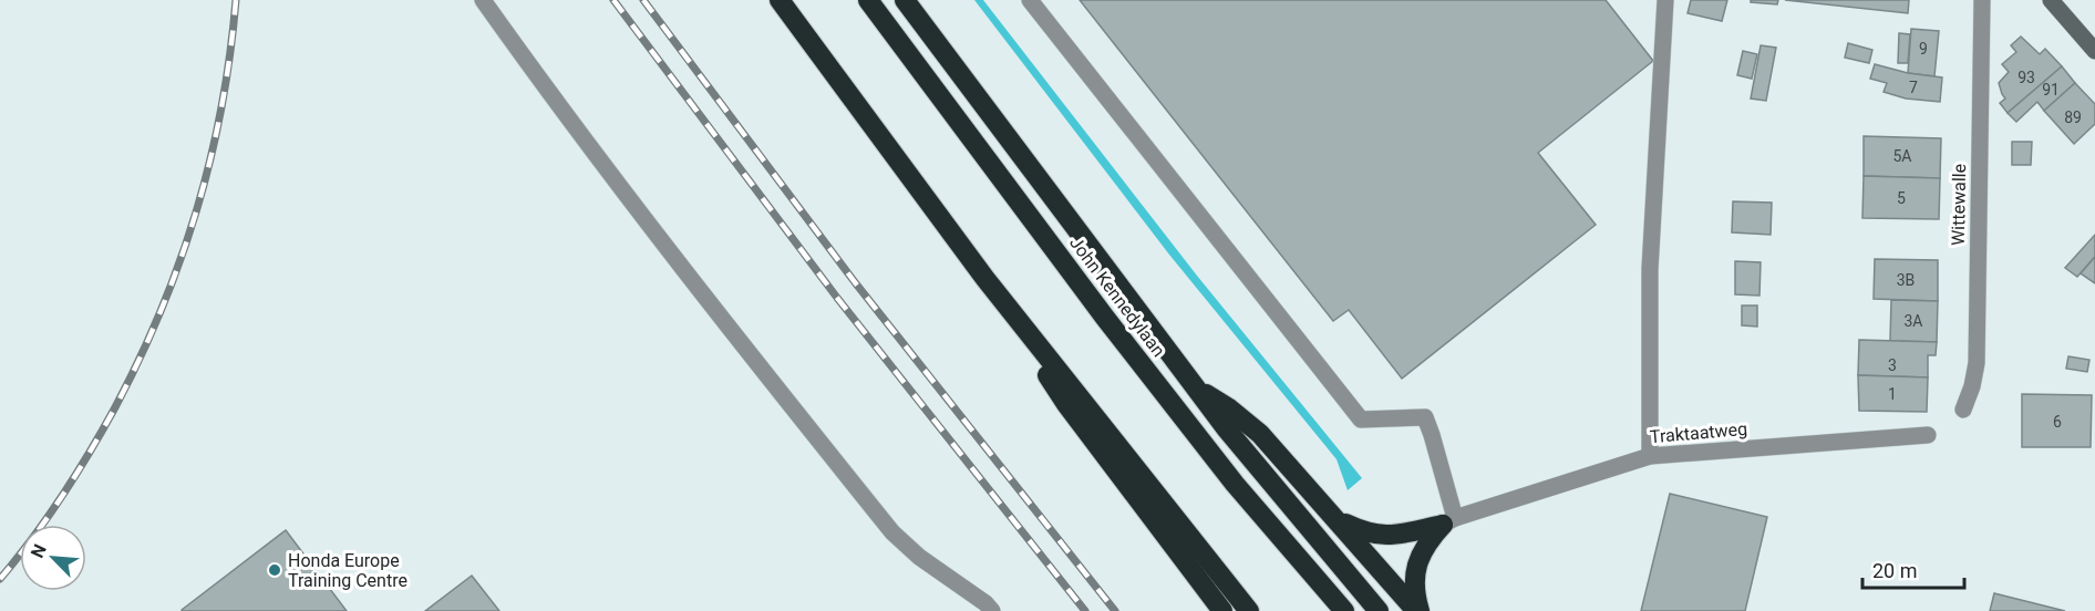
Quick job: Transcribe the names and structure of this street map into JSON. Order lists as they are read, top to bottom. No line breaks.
{"streets":{"highway":["John Kennedylaan"],"street":["Wittewalle","Traktaatweg"]},"places":["Honda Europe Training Centre"],"house_numbers":["9","93","7","91","89","5A","5","3B","3A","3","1","6"],"scale_bar":"20 m","north":"top left"}
